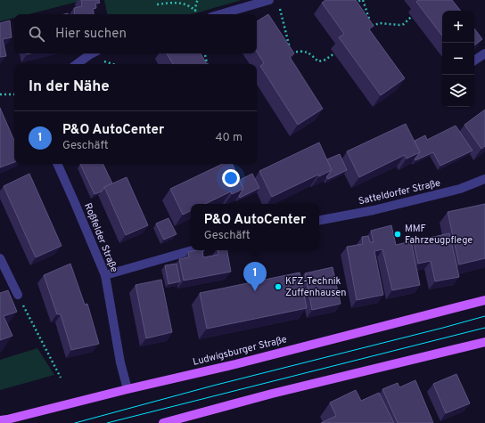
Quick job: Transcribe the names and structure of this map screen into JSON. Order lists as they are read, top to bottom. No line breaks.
{"streets":{"main road":["Ludwigsburger Straße"],"street":["Satteldorfer Straße","Roßfelder Straße"]},"crossings":[["Roßfelder Straße","Ludwigsburger Straße"]],"places":["MMF Fahrzeugpflege","KFZ-Technik Zuffenhausen"],"page":{"map_buttons":["+","−"],"search":"Hier suchen","heading":"In der Nähe","list":[{"mark":"1","name":"P&O AutoCenter","note":"Geschäft","value":"40 m"}],"popup":["P&O AutoCenter","Geschäft"],"pins":"1"}}
